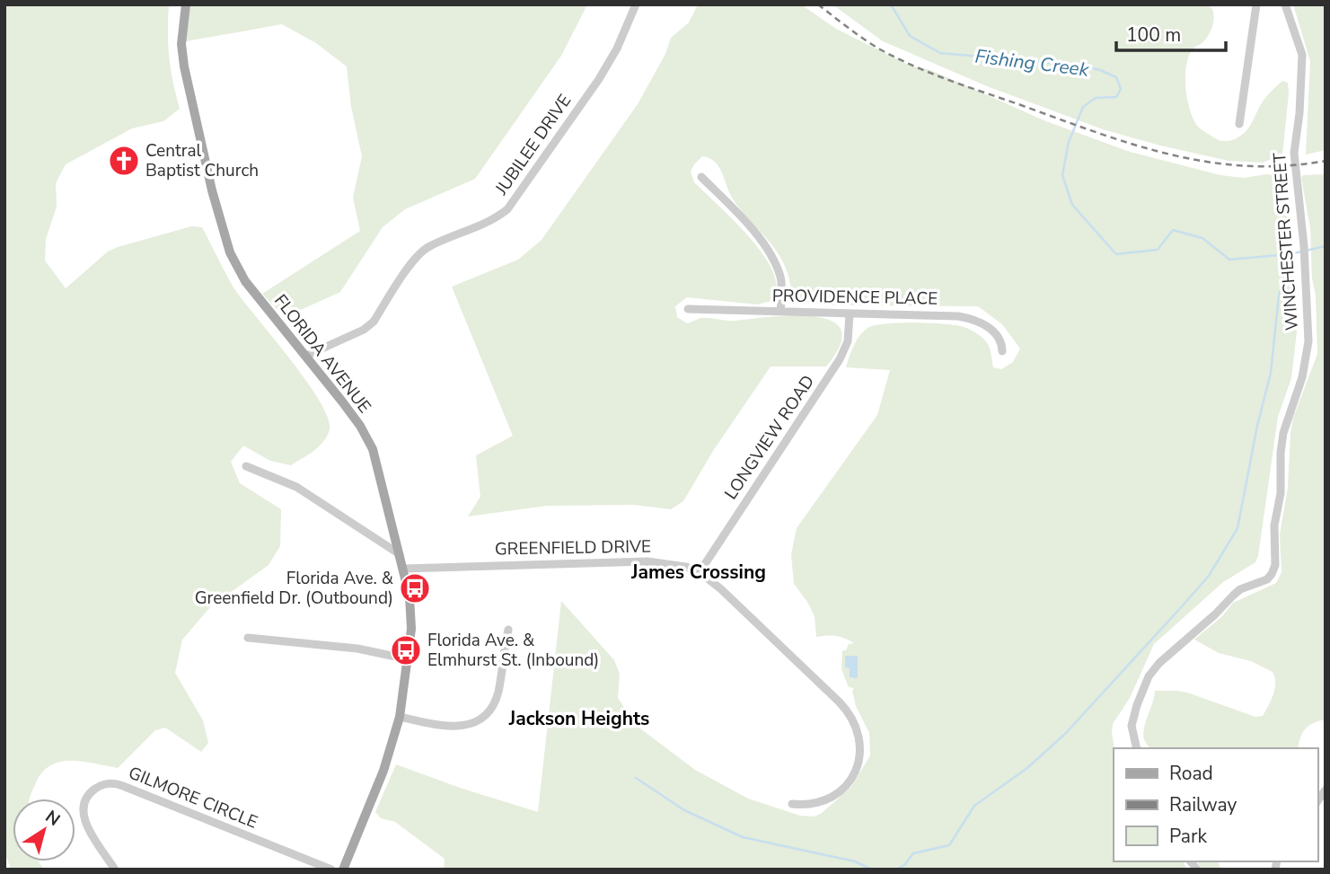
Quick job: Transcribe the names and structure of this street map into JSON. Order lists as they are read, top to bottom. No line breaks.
{"streets":{"main road":["FLORIDA AVENUE"],"street":["JUBILEE DRIVE","WINCHESTER STREET","PROVIDENCE PLACE","LONGVIEW ROAD","GREENFIELD DRIVE","GILMORE CIRCLE"]},"crossings":[["JUBILEE DRIVE","FLORIDA AVENUE"],["PROVIDENCE PLACE","LONGVIEW ROAD"],["FLORIDA AVENUE","GREENFIELD DRIVE"],["LONGVIEW ROAD","GREENFIELD DRIVE"]],"districts":["James Crossing","Jackson Heights"],"water":["Fishing Creek"],"places":{"church":["Central Baptist Church"],"bus stop":["Florida Ave. & Greenfield Dr. (Outbound)","Florida Ave. & Elmhurst St. (Inbound)"]},"legend":["Road","Railway","Park"],"scale_bar":"100 m","north":"top right"}
